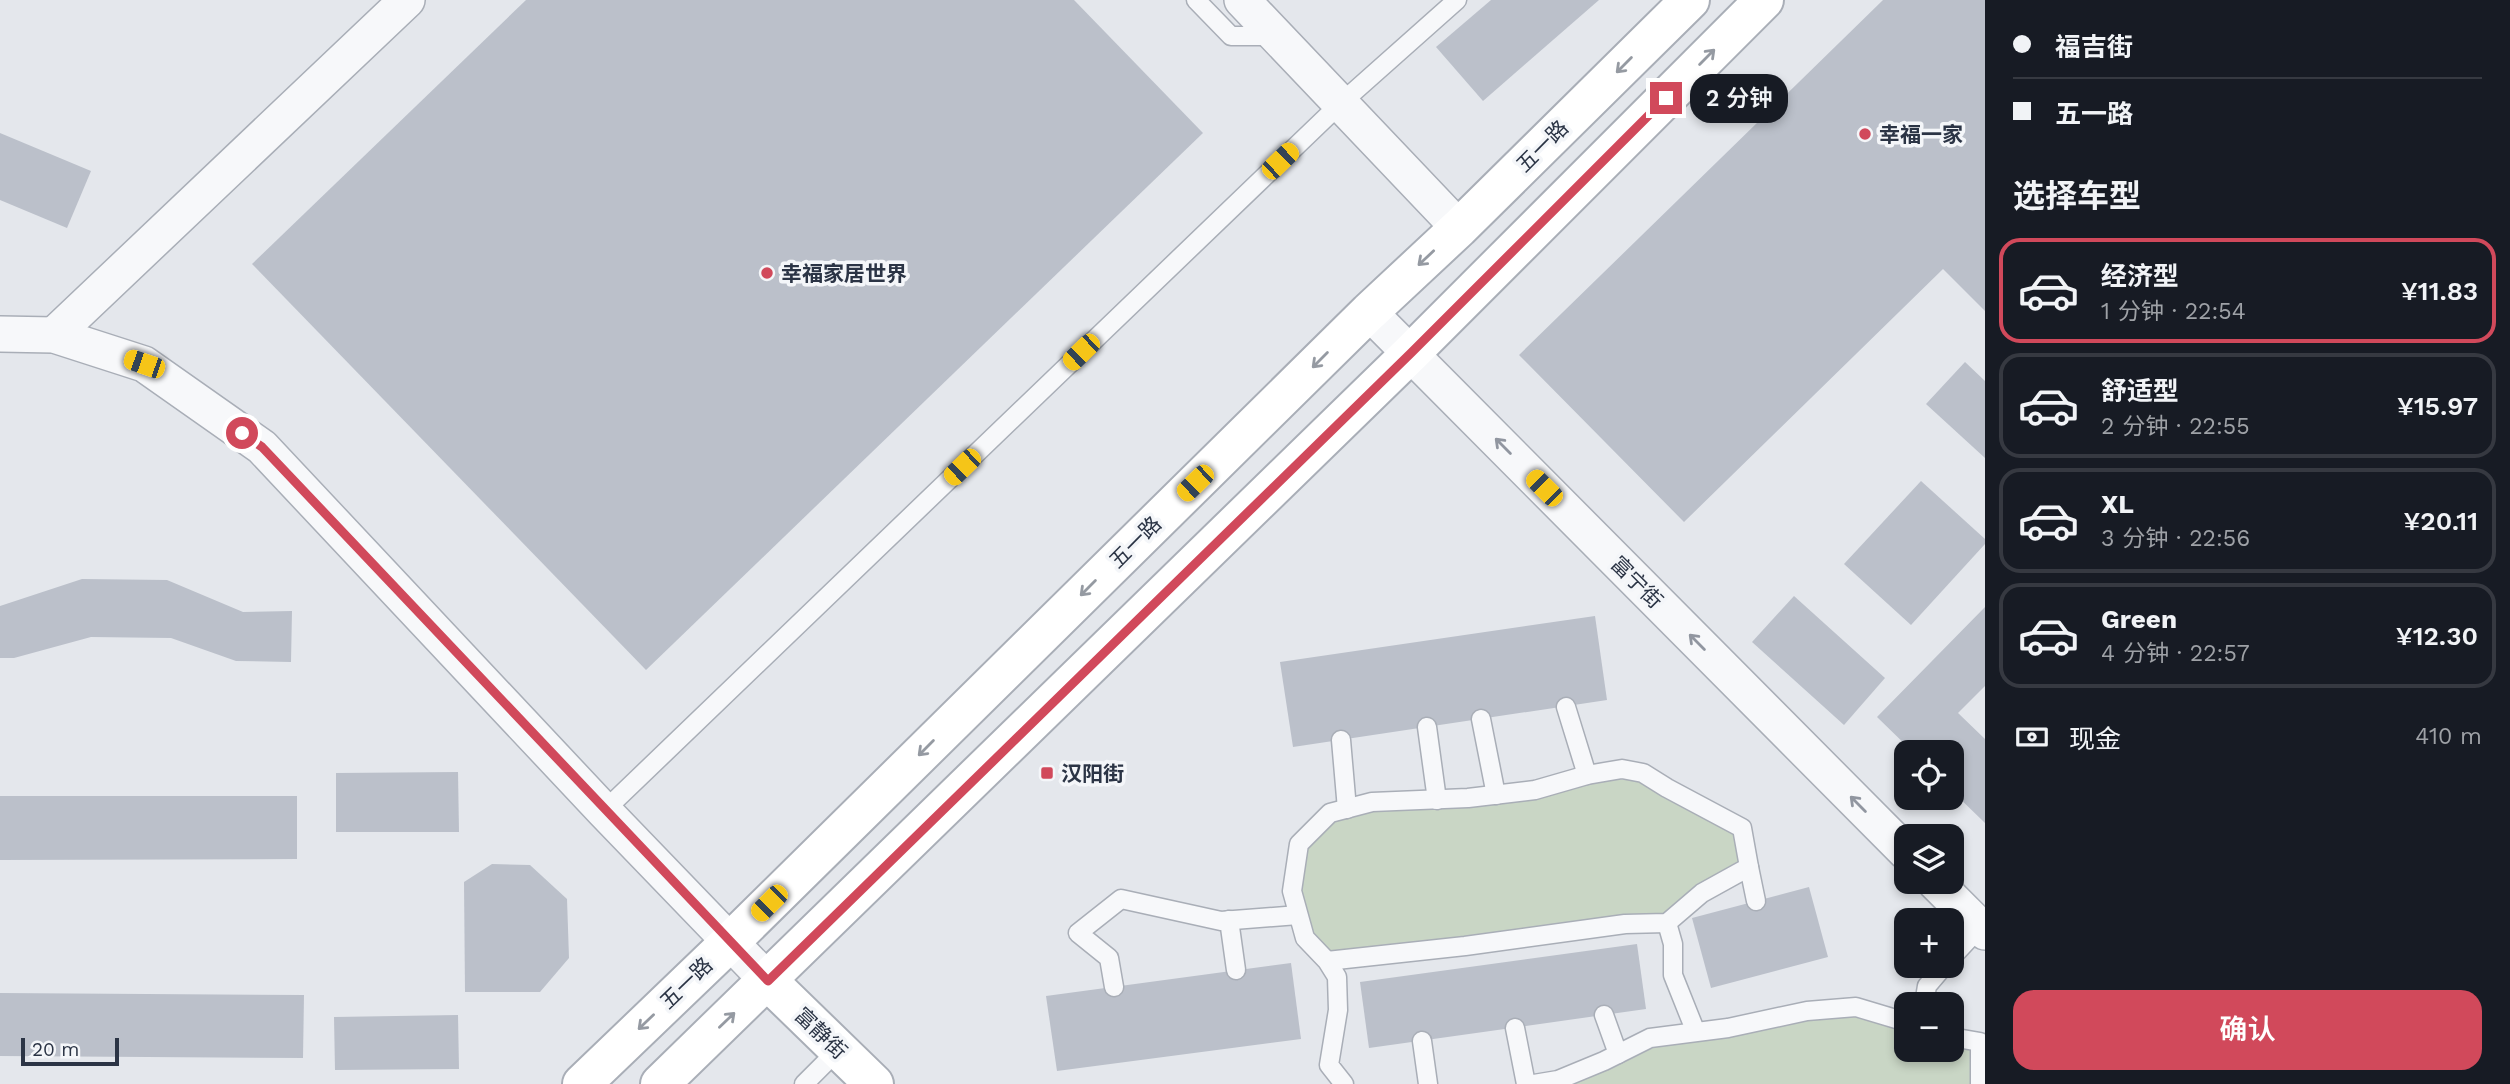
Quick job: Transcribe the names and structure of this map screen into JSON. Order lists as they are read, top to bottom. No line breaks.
{"streets":{"main road":["五一路","富静街"],"street":["富宁街"]},"crossings":[["五一路","富宁街"]],"one_way":["富宁街"],"places":{"other":["幸福一家","幸福家居世界"],"transit":["汉阳街"]},"scale_bar":"20 m","page":{"banner":["福吉街","五一路"],"bubble":"2 分钟","heading":"选择车型","list":[{"name":"经济型","note":"1 分钟 · 22:54","value":"¥11.83"},{"name":"舒适型","note":"2 分钟 · 22:55","value":"¥15.97"},{"name":"XL","note":"3 分钟 · 22:56","value":"¥20.11"},{"name":"Green","note":"4 分钟 · 22:57","value":"¥12.30"}],"pay":["现金","410 m"],"map_buttons":["+","−"],"buttons":"确认","scale":"20 m"}}
